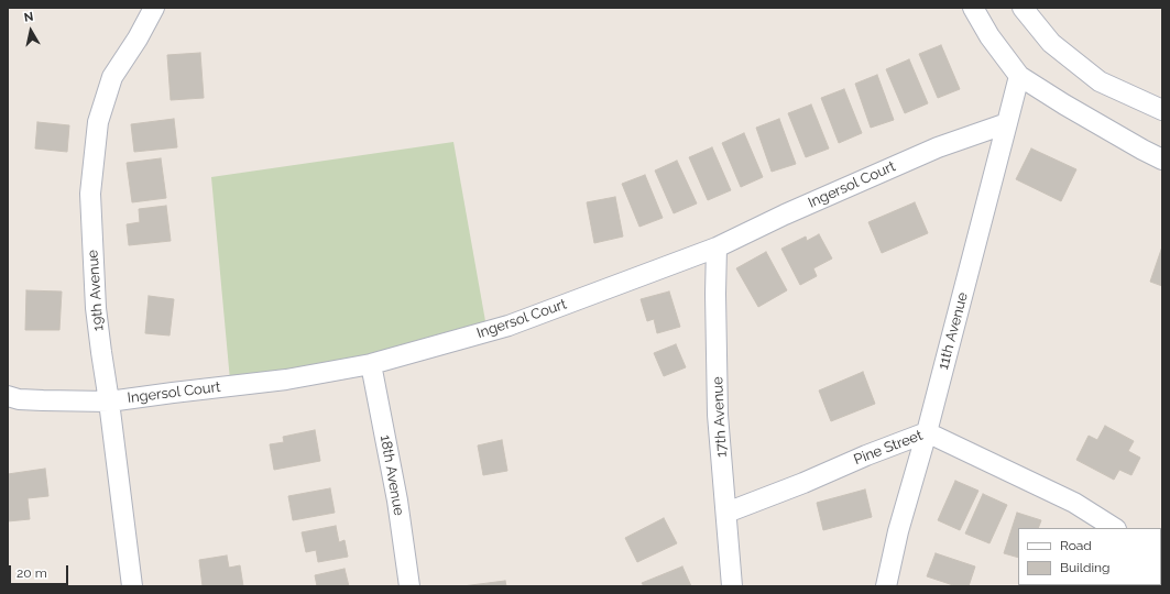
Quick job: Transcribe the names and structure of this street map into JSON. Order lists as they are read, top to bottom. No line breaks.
{"streets":{"street":["Ingersol Court","19th Avenue","11th Avenue","17th Avenue","Pine Street","18th Avenue"]},"crossings":[["Ingersol Court","19th Avenue"],["Ingersol Court","11th Avenue"],["Ingersol Court","17th Avenue"],["Ingersol Court","18th Avenue"],["11th Avenue","Pine Street"],["17th Avenue","Pine Street"]],"legend":["Road","Building"],"scale_bar":"20 m","north":"top"}
